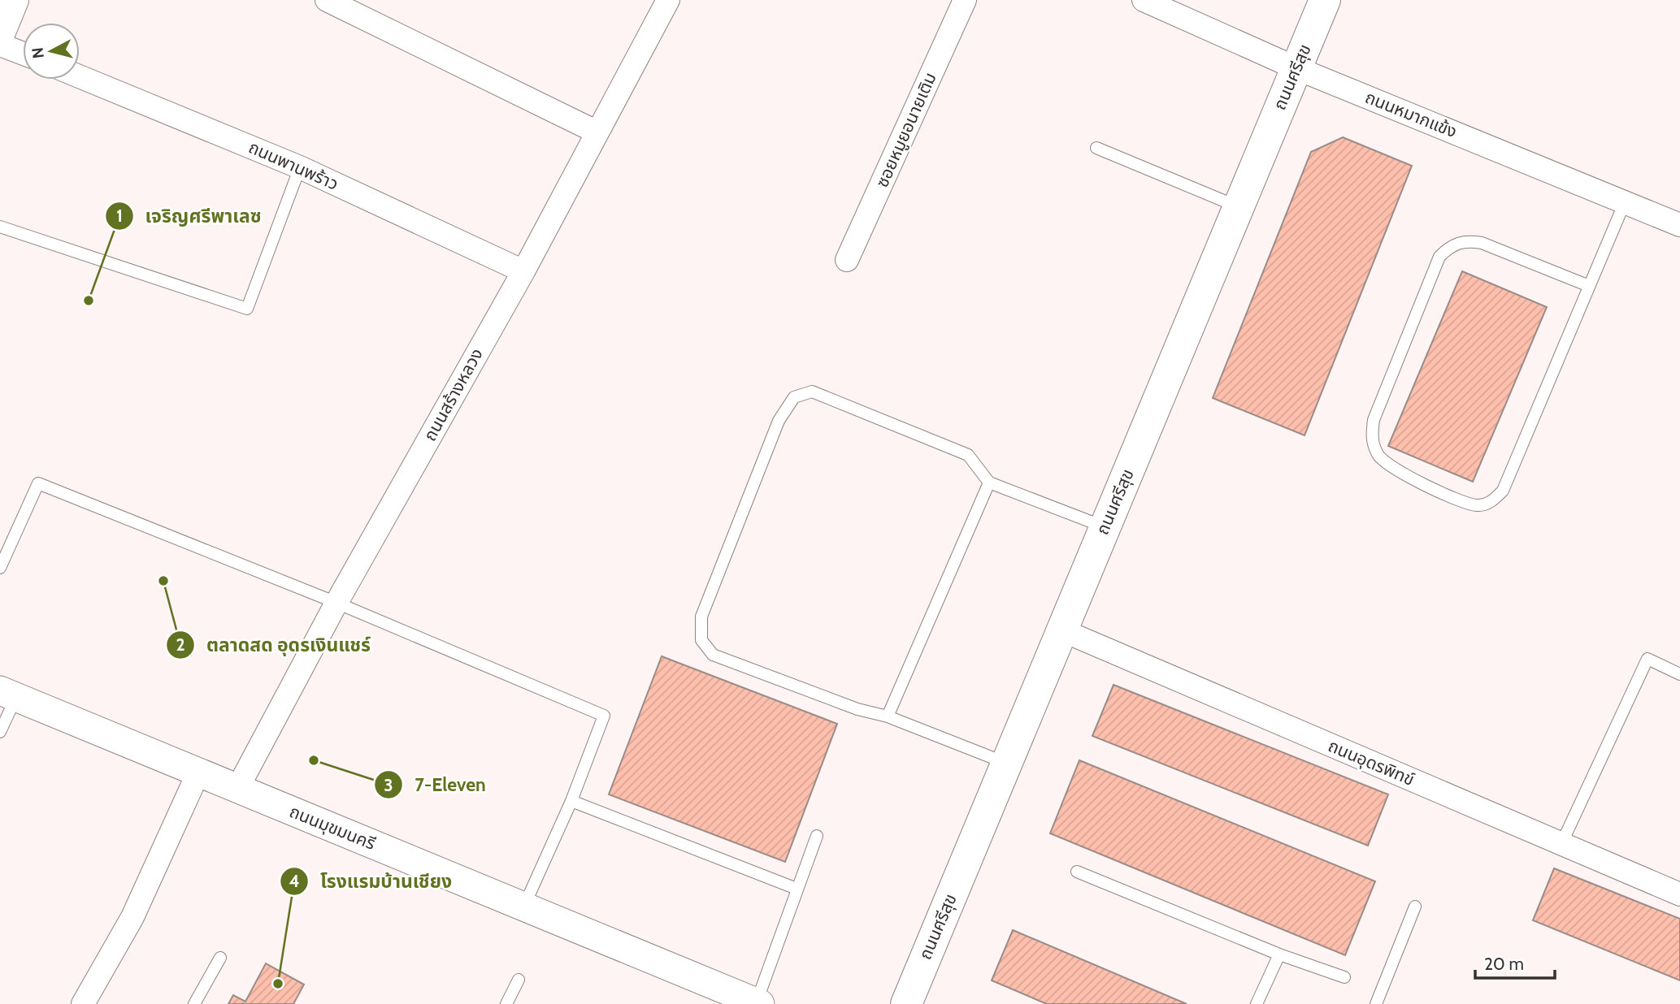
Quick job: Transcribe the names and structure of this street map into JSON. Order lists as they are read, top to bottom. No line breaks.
{"streets":{"main road":["ถนนศรีสุข"],"street":["ถนนหมากแข้ง","ซอยหมูยอนายเติม","ถนนพานพร้าว","ถนนสร้างหลวง","ถนนอุดรพิทข์","ถนนมุขมนครี"]},"crossings":[["ถนนศรีสุข","ถนนหมากแข้ง"],["ถนนศรีสุข","ถนนอุดรพิทข์"],["ถนนพานพร้าว","ถนนสร้างหลวง"],["ถนนสร้างหลวง","ถนนมุขมนครี"]],"places":["เจริญศรีพาเลซ","ตลาดสด อุดรเงินแชร์","7-Eleven","โรงแรมบ้านเชียง"],"scale_bar":"20 m","north":"left"}
